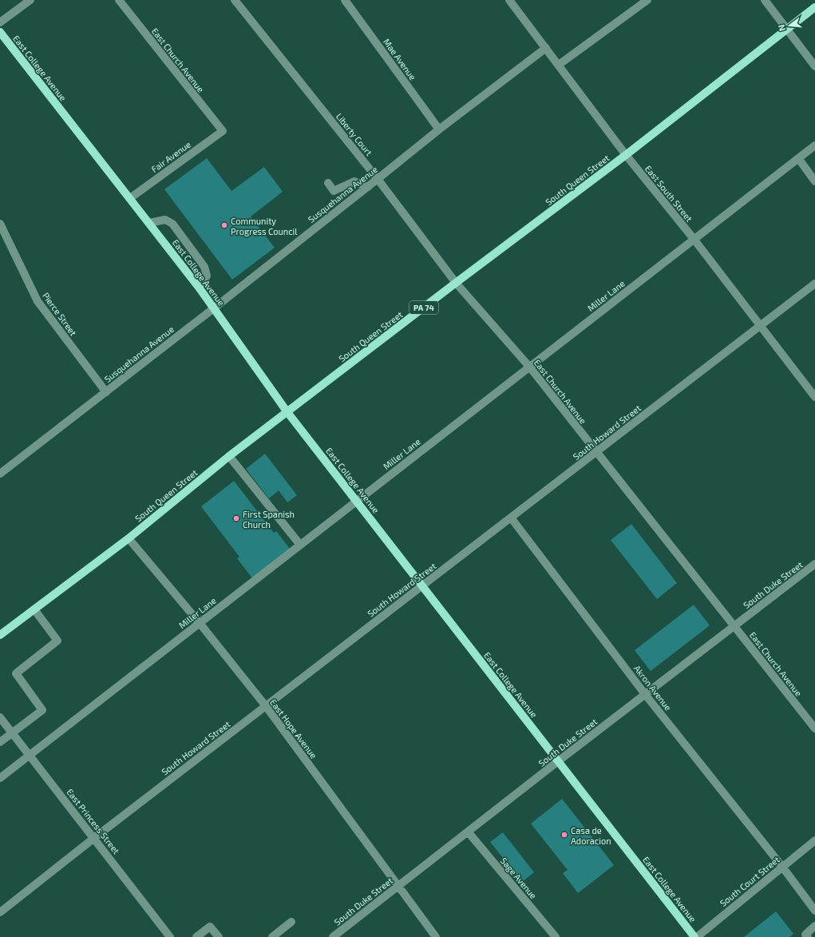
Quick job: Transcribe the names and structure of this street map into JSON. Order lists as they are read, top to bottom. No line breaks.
{"streets":{"main road":["East College Avenue","South Queen Street","PA 74"],"street":["Mae Avenue","East Church Avenue","Liberty Court","Fair Avenue","East South Street","Susquehanna Avenue","Miller Lane","Pierce Street","South Howard Street","South Duke Street","Akron Avenue","East Hope Avenue","East Princess Street","Sage Avenue","South Court Street"]},"crossings":[["Mae Avenue","Susquehanna Avenue"],["East Church Avenue","Liberty Court"],["East Church Avenue","Fair Avenue"],["East Church Avenue","South Queen Street"],["East Church Avenue","Miller Lane"],["East Church Avenue","South Howard Street"],["East Church Avenue","South Duke Street"],["East College Avenue","Fair Avenue"],["East College Avenue","South Queen Street"],["East College Avenue","Susquehanna Avenue"],["East College Avenue","Miller Lane"],["East College Avenue","South Howard Street"],["East College Avenue","South Duke Street"],["East College Avenue","South Court Street"],["Liberty Court","South Queen Street"],["Liberty Court","Susquehanna Avenue"],["South Queen Street","East South Street"],["South Queen Street","East Hope Avenue"],["East South Street","Susquehanna Avenue"],["East South Street","Miller Lane"],["East South Street","South Howard Street"],["Susquehanna Avenue","Pierce Street"],["Miller Lane","East Hope Avenue"],["Miller Lane","East Princess Street"],["South Howard Street","Akron Avenue"],["South Howard Street","East Hope Avenue"],["South Howard Street","East Princess Street"],["South Duke Street","Akron Avenue"],["South Duke Street","East Hope Avenue"],["South Duke Street","Sage Avenue"],["Akron Avenue","South Court Street"]],"places":["Community Progress Council","First Spanish Church","Casa de Adoracion"],"north":"left"}
